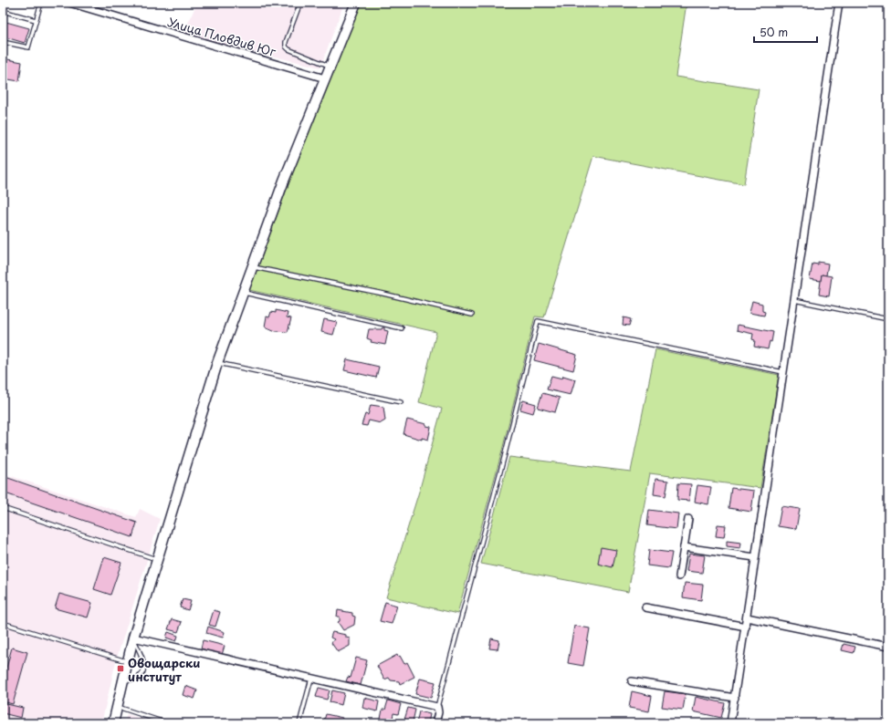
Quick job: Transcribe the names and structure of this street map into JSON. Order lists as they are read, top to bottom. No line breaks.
{"streets":{"street":["Улица Пловдив Юг"]},"places":{"transit":["Овощарски институт"]},"scale_bar":"50 m"}
